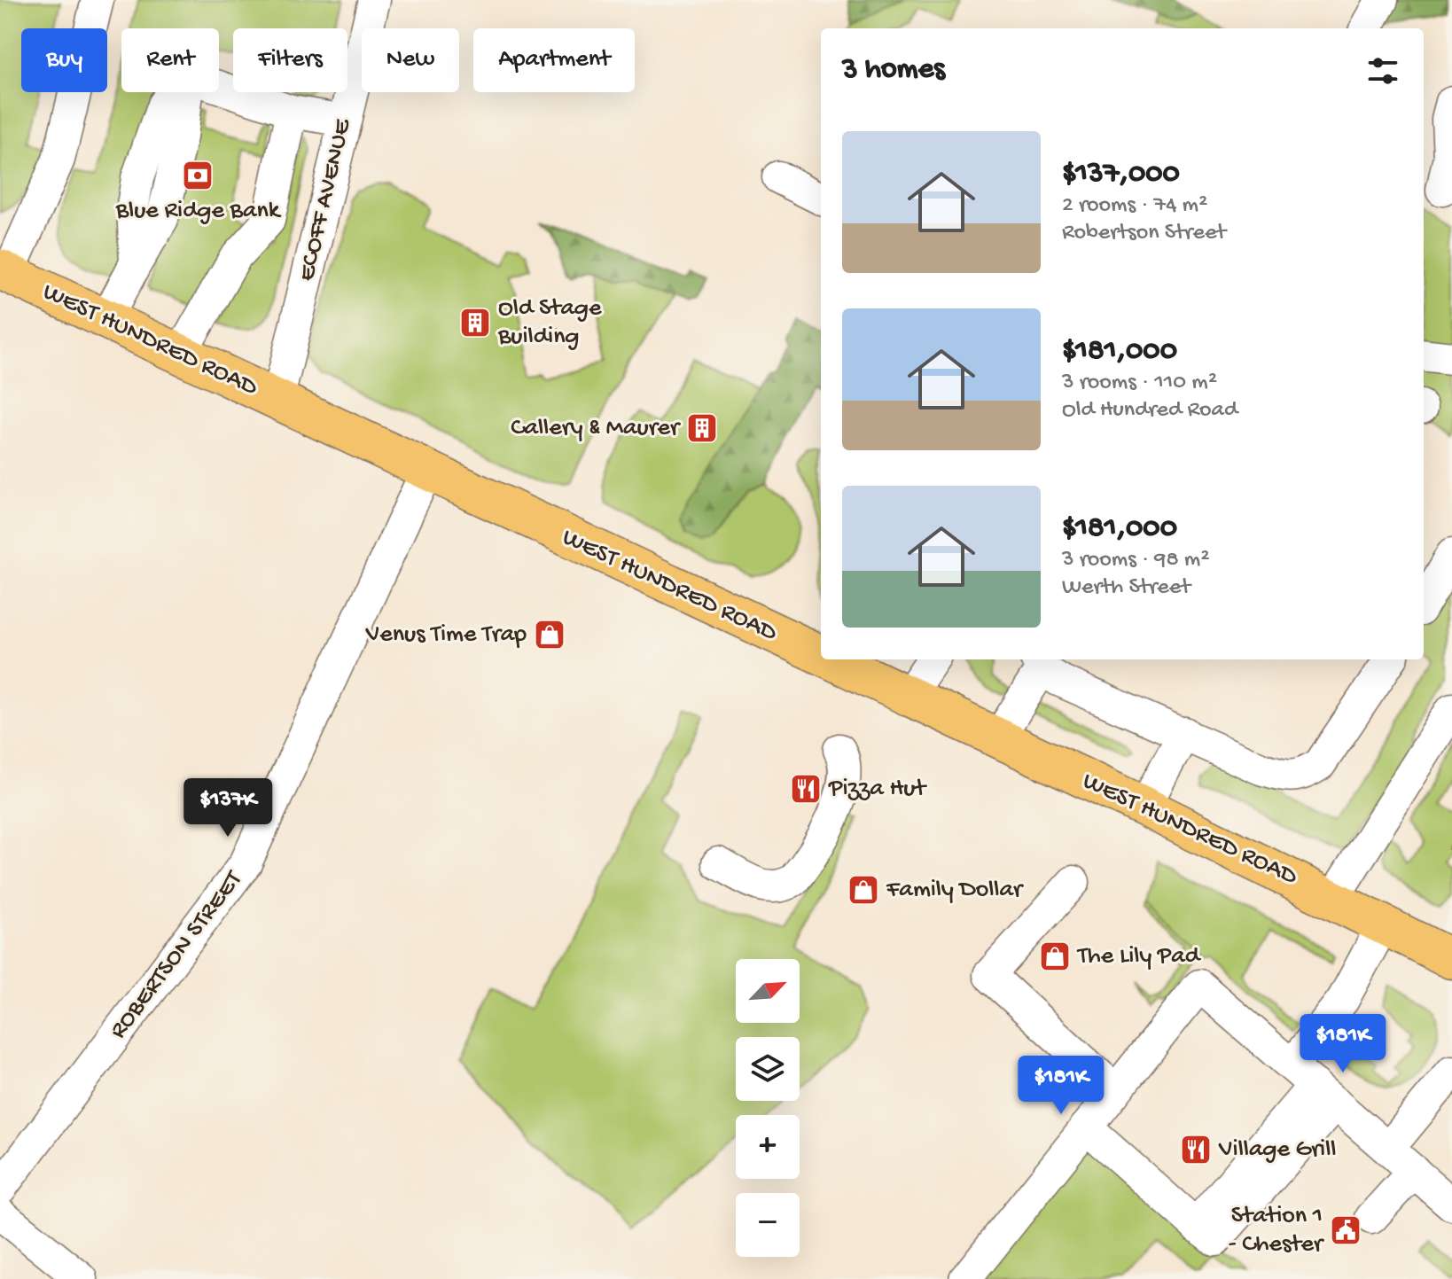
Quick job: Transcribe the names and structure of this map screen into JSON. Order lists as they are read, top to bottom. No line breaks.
{"streets":{"main road":["WEST HUNDRED ROAD"],"street":["ECOFF AVENUE","ROBERTSON STREET"]},"crossings":[["ECOFF AVENUE","WEST HUNDRED ROAD"],["WEST HUNDRED ROAD","ROBERTSON STREET"]],"places":{"bank":["Blue Ridge Bank"],"building":["Old Stage Building","Callery & Maurer"],"shop":["Venus Time Trap","Family Dollar","The Lily Pad"],"restaurant":["Pizza Hut","Village Grill"],"public building":["Station 1 - Chester"]},"north":"top right","page":{"chip":["Buy","Rent","Filters","New","Apartment"],"heading":"3 homes","list":[{"name":"$137,000","note":"2 rooms · 74 m² · Robertson Street"},{"name":"$181,000","note":"3 rooms · 110 m² · Old Hundred Road"},{"name":"$181,000","note":"3 rooms · 98 m² · Werth Street"}],"price":["$137K","$181K","$181K"],"map_buttons":["+","−"]}}
